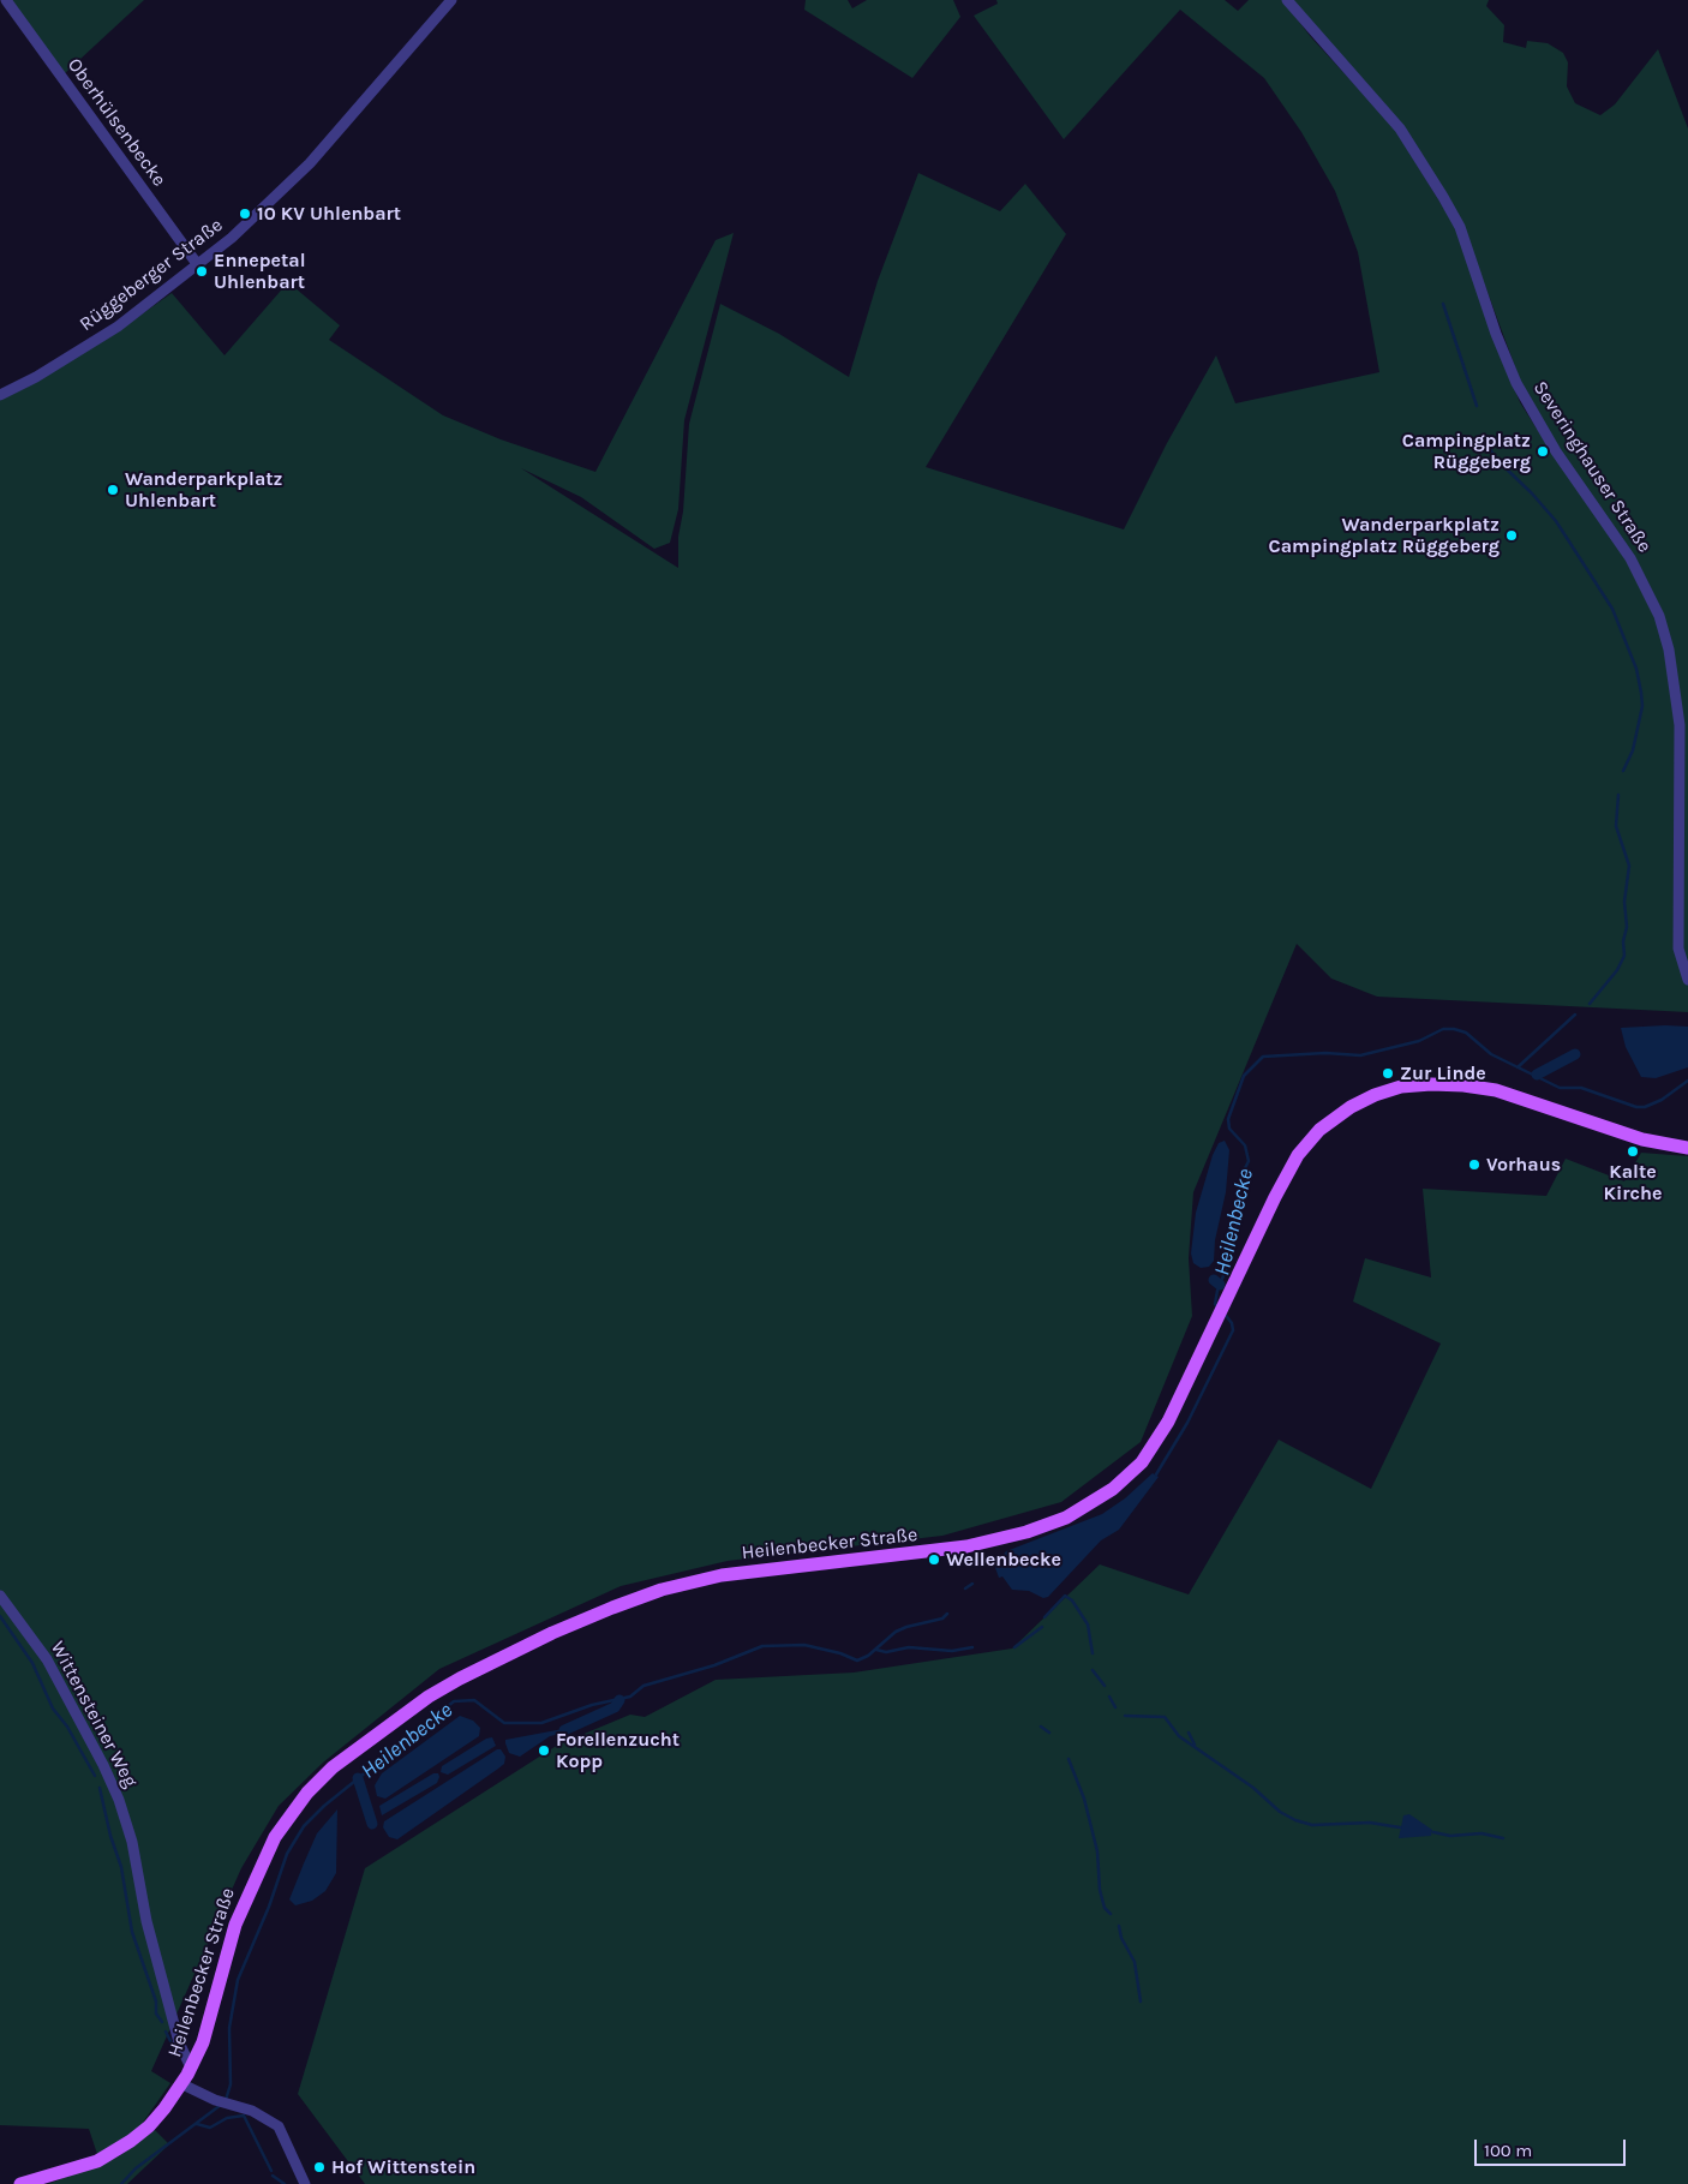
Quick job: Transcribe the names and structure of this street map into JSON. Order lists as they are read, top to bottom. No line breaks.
{"streets":{"main road":["Heilenbecker Straße"],"street":["Oberhülsenbecke","Rüggeberger Straße","Severinghauser Straße","Wittensteiner Weg"]},"crossings":[["Oberhülsenbecke","Rüggeberger Straße"],["Heilenbecker Straße","Wittensteiner Weg"]],"water":["Heilenbecke"],"places":["10 KV Uhlenbart","Ennepetal Uhlenbart","Campingplatz Rüggeberg","Wanderparkplatz Uhlenbart","Wanderparkplatz Campingplatz Rüggeberg","Zur Linde","Kalte Kirche","Vorhaus","Wellenbecke","Forellenzucht Kopp","Hof Wittenstein"],"scale_bar":"100 m"}
